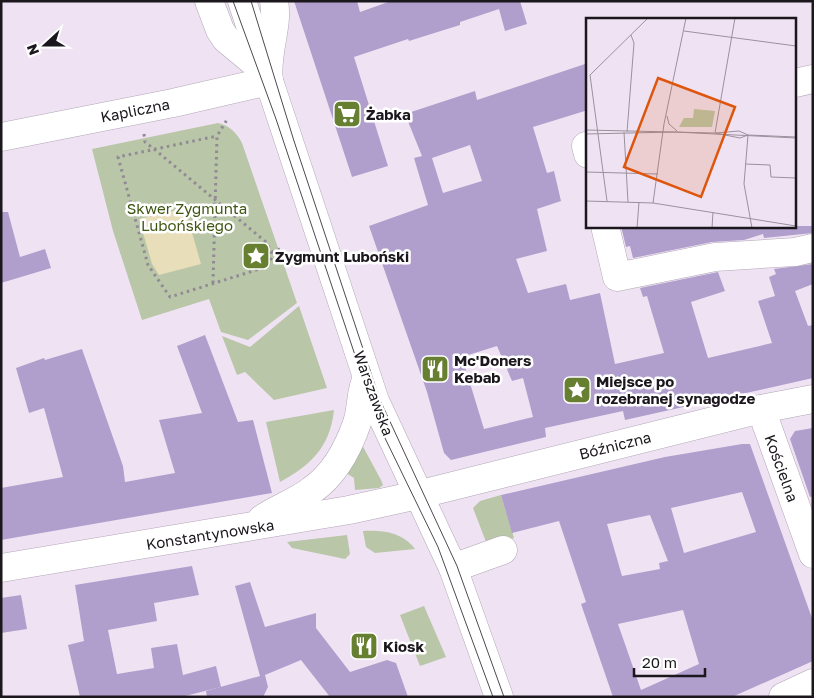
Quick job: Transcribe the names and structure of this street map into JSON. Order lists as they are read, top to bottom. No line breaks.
{"streets":{"street":["Kapliczna","Warszawska","Bóźniczna","Kościelna","Konstantynowska"]},"crossings":[["Kapliczna","Warszawska"],["Warszawska","Bóźniczna"],["Warszawska","Konstantynowska"],["Bóźniczna","Kościelna"],["Bóźniczna","Konstantynowska"]],"parks":["Skwer Zygmunta Lubońskiego"],"places":{"supermarket":["Żabka"],"place":["Zygmunt Luboński","Miejsce po rozebranej synagodze"],"restaurant":["Mc'Doners Kebab","Kiosk"]},"scale_bar":"20 m","north":"left"}
